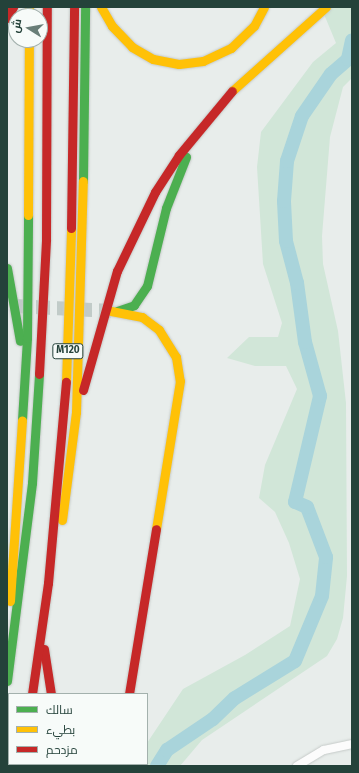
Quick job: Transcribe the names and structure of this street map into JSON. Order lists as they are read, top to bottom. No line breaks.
{"streets":{"highway":["M120"]},"legend":["سالك","بطيء","مزدحم"],"north":"left"}
